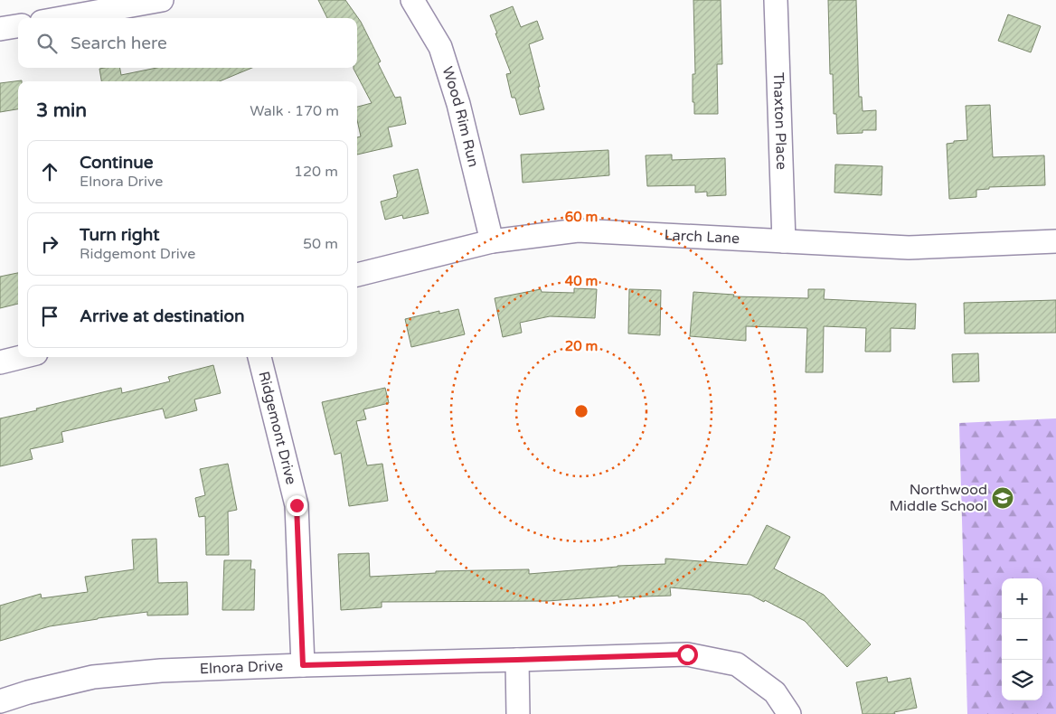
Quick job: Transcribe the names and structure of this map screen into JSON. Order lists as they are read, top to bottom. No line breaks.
{"streets":{"street":["Wood Rim Run","Thaxton Place","Larch Lane","Ridgemont Drive","Elnora Drive"]},"crossings":[["Wood Rim Run","Larch Lane"],["Thaxton Place","Larch Lane"],["Ridgemont Drive","Elnora Drive"]],"places":{"school or university":["Northwood Middle School"]},"page":{"search":"Search here","heading":["3 min","Walk · 170 m"],"list":[["Continue","Elnora Drive","120 m"],["Turn right","Ridgemont Drive","50 m"],"Arrive at destination"],"map_buttons":["+","−"]},"rings":["60 m","40 m","20 m"]}
